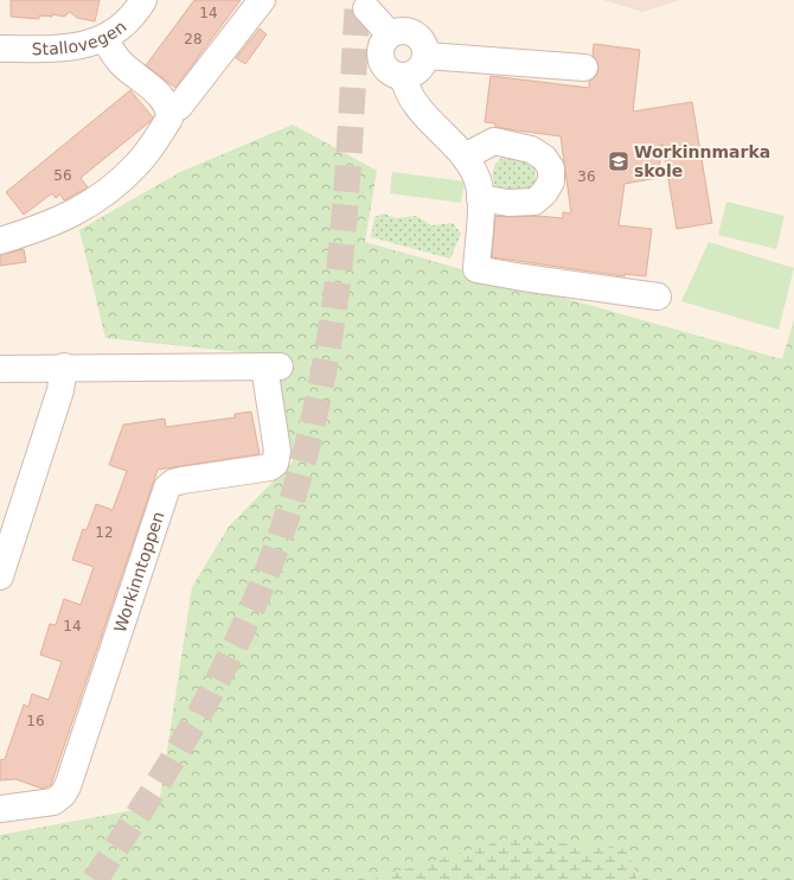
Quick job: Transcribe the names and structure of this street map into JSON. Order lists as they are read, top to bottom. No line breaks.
{"streets":{"street":["Stallovegen","Workinntoppen"]},"places":{"school or university":["Workinnmarka skole"]},"house_numbers":["14","28","56","36","12","14","16"]}
